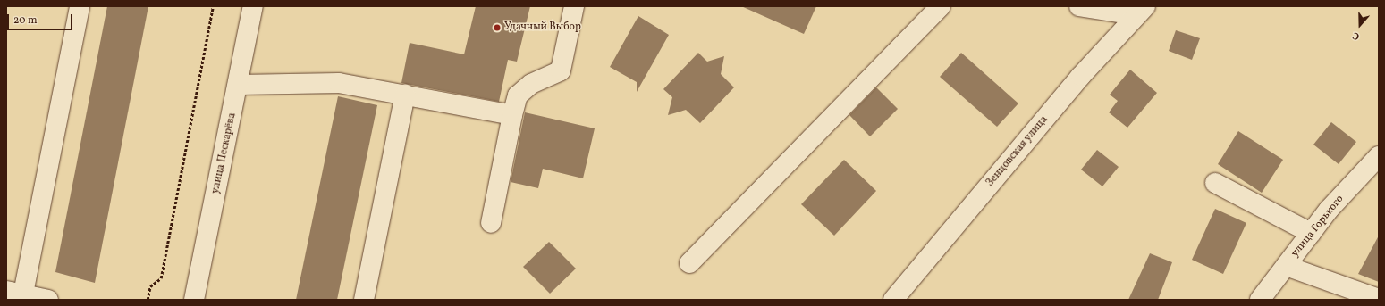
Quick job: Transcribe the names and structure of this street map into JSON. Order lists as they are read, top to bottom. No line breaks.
{"streets":{"street":["Зенцовская улица","улица Пескарёва","улица Горького"]},"places":["Удачный Выбор"],"scale_bar":"20 m","north":"bottom"}
